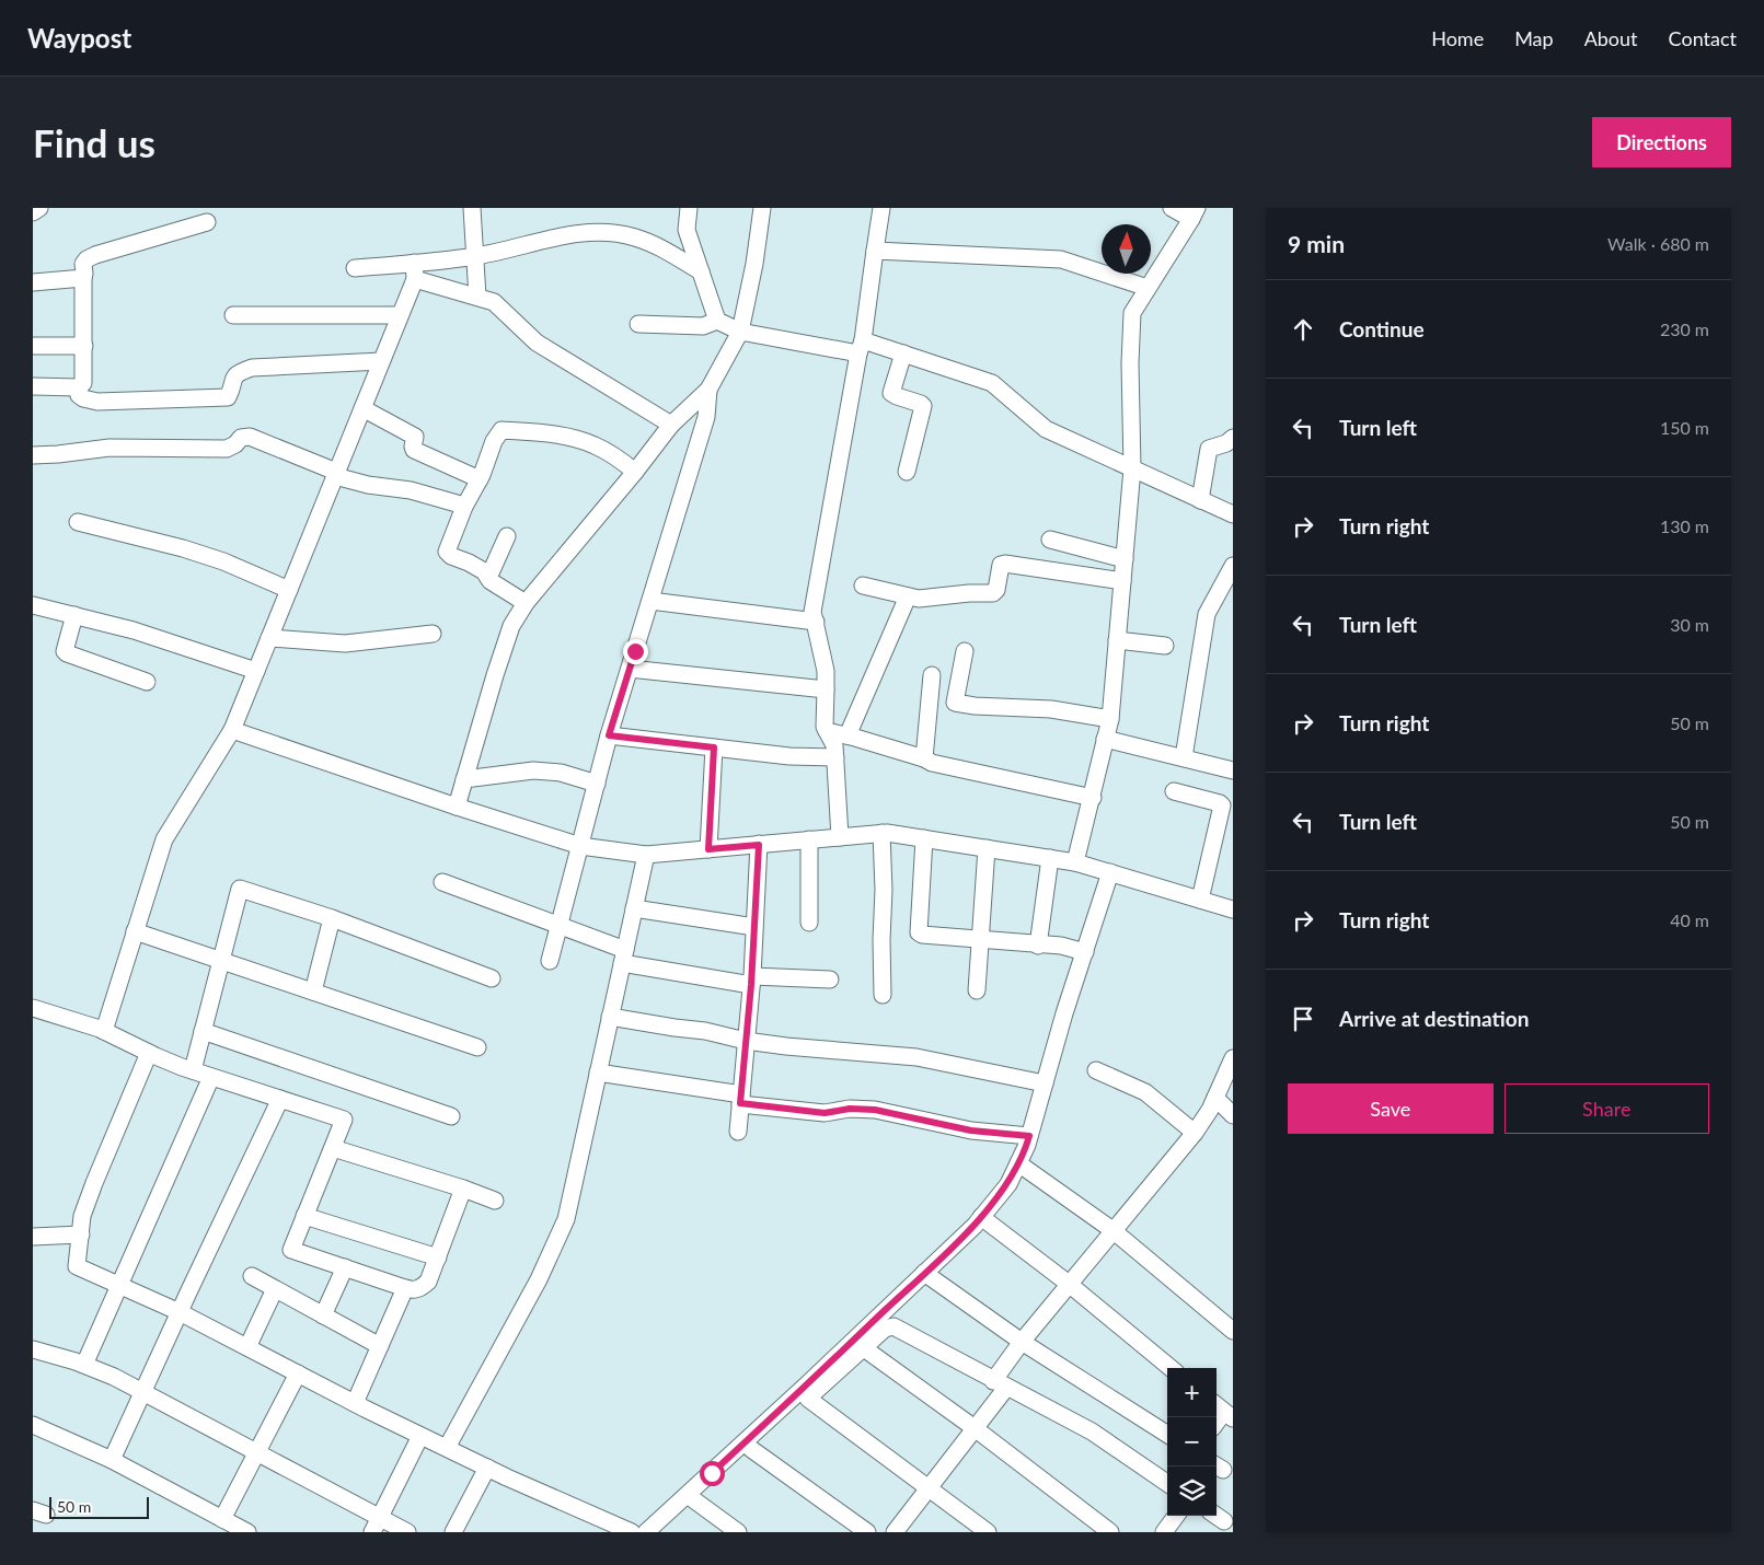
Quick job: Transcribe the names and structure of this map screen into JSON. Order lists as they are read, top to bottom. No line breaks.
{"scale_bar":"50 m","north":"top","page":{"header":"Waypost","nav":["Home","Map","About","Contact"],"buttons":["Directions",["Save","Share"]],"title":"Find us","heading":["9 min","Walk · 680 m"],"list":[["Continue","230 m"],["Turn left","150 m"],["Turn right","130 m"],["Turn left","30 m"],["Turn right","50 m"],["Turn left","50 m"],["Turn right","40 m"],"Arrive at destination"],"map_buttons":["+","−"],"scale":"50 m"}}
